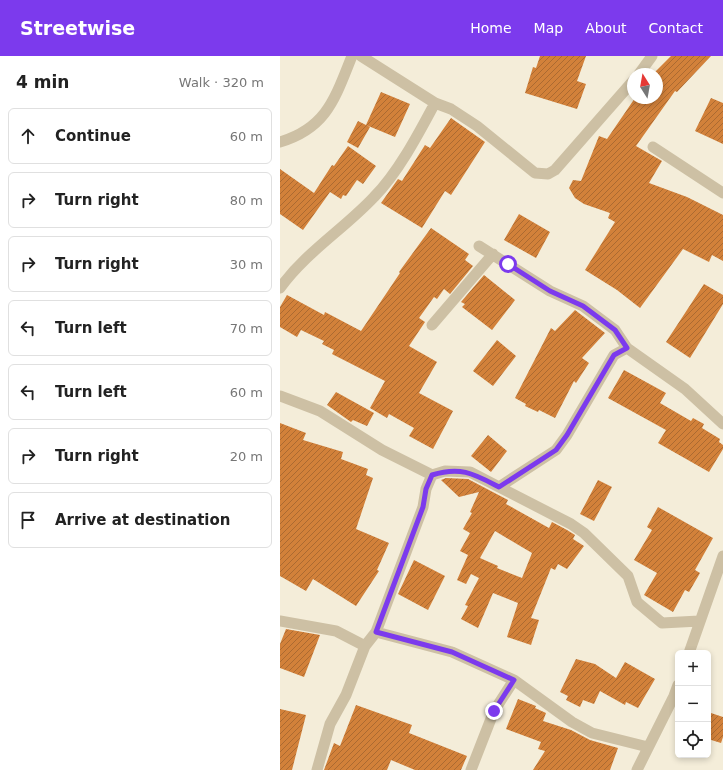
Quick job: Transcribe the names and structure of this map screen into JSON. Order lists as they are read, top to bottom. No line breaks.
{"north":"top","page":{"header":"Streetwise","nav":["Home","Map","About","Contact"],"heading":["4 min","Walk · 320 m"],"list":[["Continue","60 m"],["Turn right","80 m"],["Turn right","30 m"],["Turn left","70 m"],["Turn left","60 m"],["Turn right","20 m"],"Arrive at destination"],"map_buttons":["+","−"]}}
